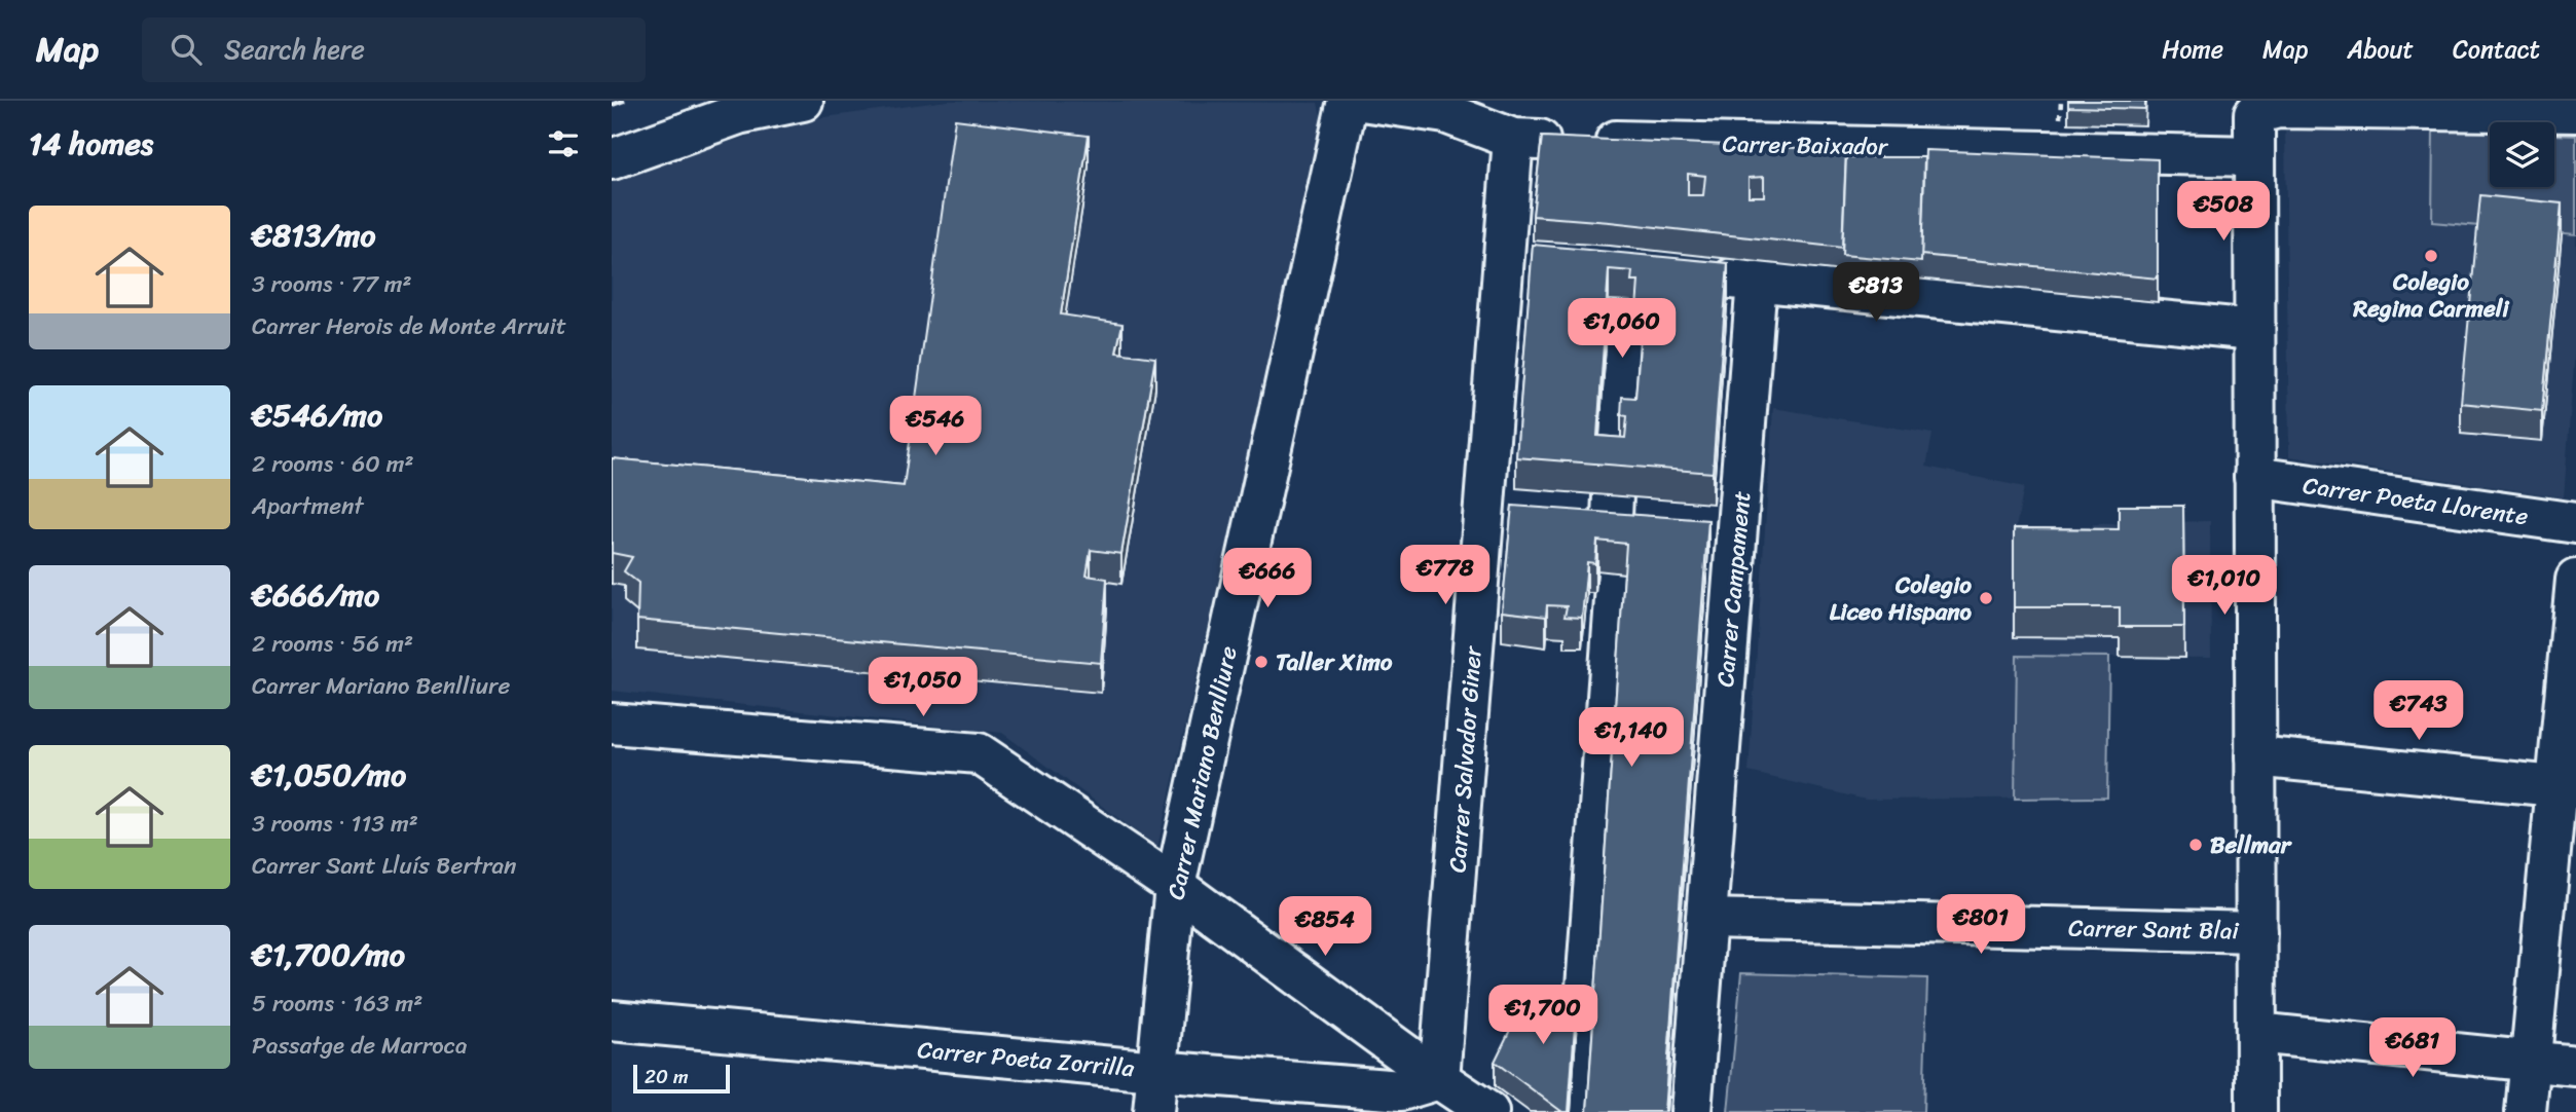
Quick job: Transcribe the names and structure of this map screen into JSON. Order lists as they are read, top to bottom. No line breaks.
{"streets":{"street":["Carrer Baixador","Carrer Poeta Llorente","Carrer Campament","Carrer Salvador Giner","Carrer Mariano Benlliure","Carrer Sant Blai","Carrer Poeta Zorrilla"]},"crossings":[["Carrer Baixador","Carrer Salvador Giner"],["Carrer Campament","Carrer Sant Blai"],["Carrer Salvador Giner","Carrer Poeta Zorrilla"],["Carrer Mariano Benlliure","Carrer Poeta Zorrilla"]],"places":["Colegio Regina Carmeli","Colegio Liceo Hispano","Taller Ximo","Bellmar"],"scale_bar":"20 m","page":{"header":"Map","search":"Search here","nav":["Home","Map","About","Contact"],"heading":"14 homes","price":["€508","€813","€1,060","€546","€778","€666","€1,010","€1,050","€743","€1,140","€801","€854","€1,700","€681"],"list":[{"name":"€813/mo","note":"3 rooms · 77 m² · Carrer Herois de Monte Arruit"},{"name":"€546/mo","note":"2 rooms · 60 m² · Apartment"},{"name":"€666/mo","note":"2 rooms · 56 m² · Carrer Mariano Benlliure"},{"name":"€1,050/mo","note":"3 rooms · 113 m² · Carrer Sant Lluís Bertran"},{"name":"€1,700/mo","note":"5 rooms · 163 m² · Passatge de Marroca"}],"scale":"20 m"}}
